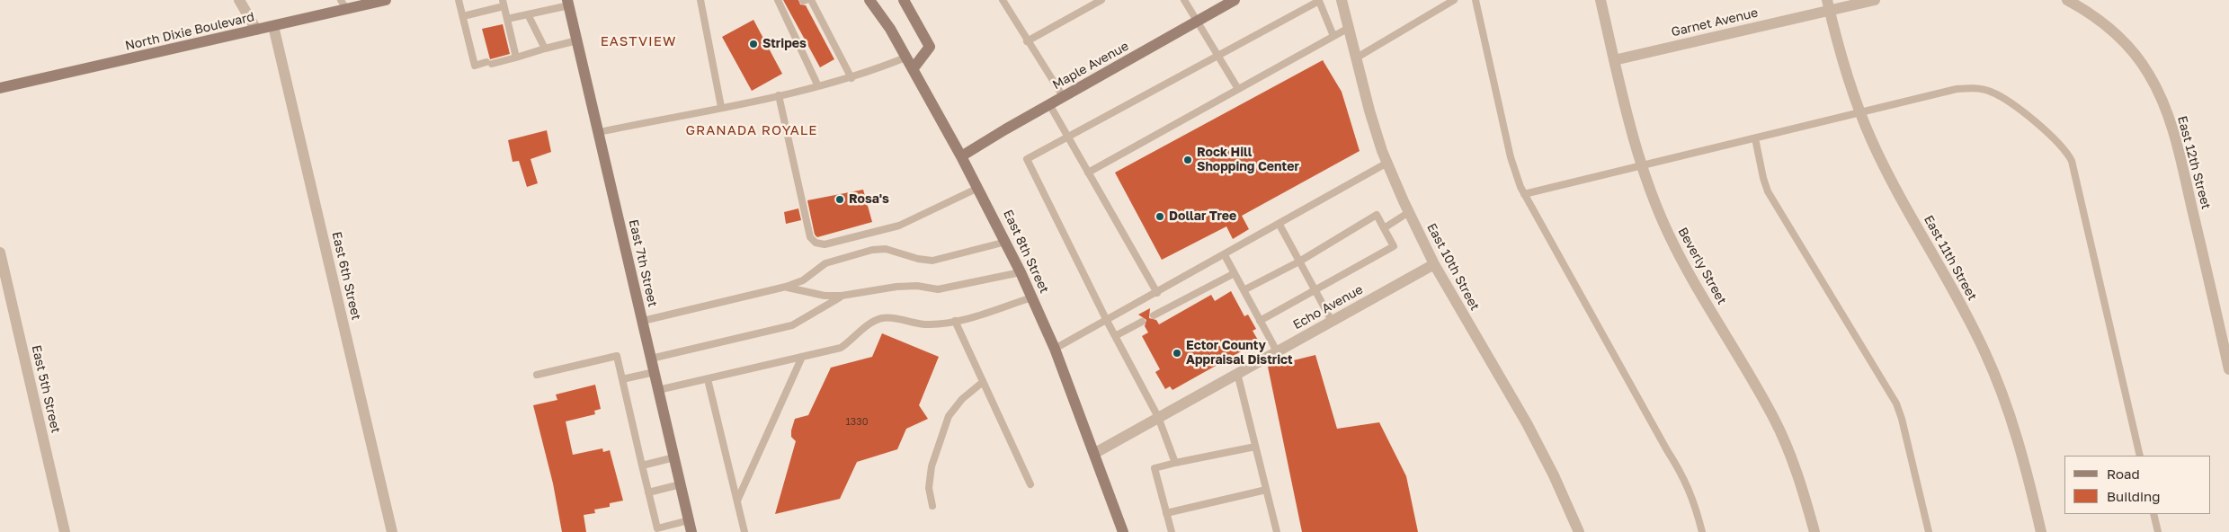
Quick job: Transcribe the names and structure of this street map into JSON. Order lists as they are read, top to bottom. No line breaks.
{"streets":{"main road":["North Dixie Boulevard","Maple Avenue","East 8th Street","East 7th Street"],"street":["Garnet Avenue","East 12th Street","East 11th Street","Beverly Street","East 10th Street","East 6th Street","Echo Avenue","East 5th Street"]},"crossings":[["Garnet Avenue","East 11th Street"],["Garnet Avenue","Beverly Street"],["North Dixie Boulevard","East 6th Street"],["Maple Avenue","East 8th Street"],["East 8th Street","Echo Avenue"],["East 10th Street","Echo Avenue"]],"districts":["EASTVIEW","GRANADA ROYALE"],"places":["Stripes","Rock Hill Shopping Center","Rosa's","Dollar Tree","Ector County Appraisal District"],"house_numbers":["1330"],"legend":["Road","Building"]}
